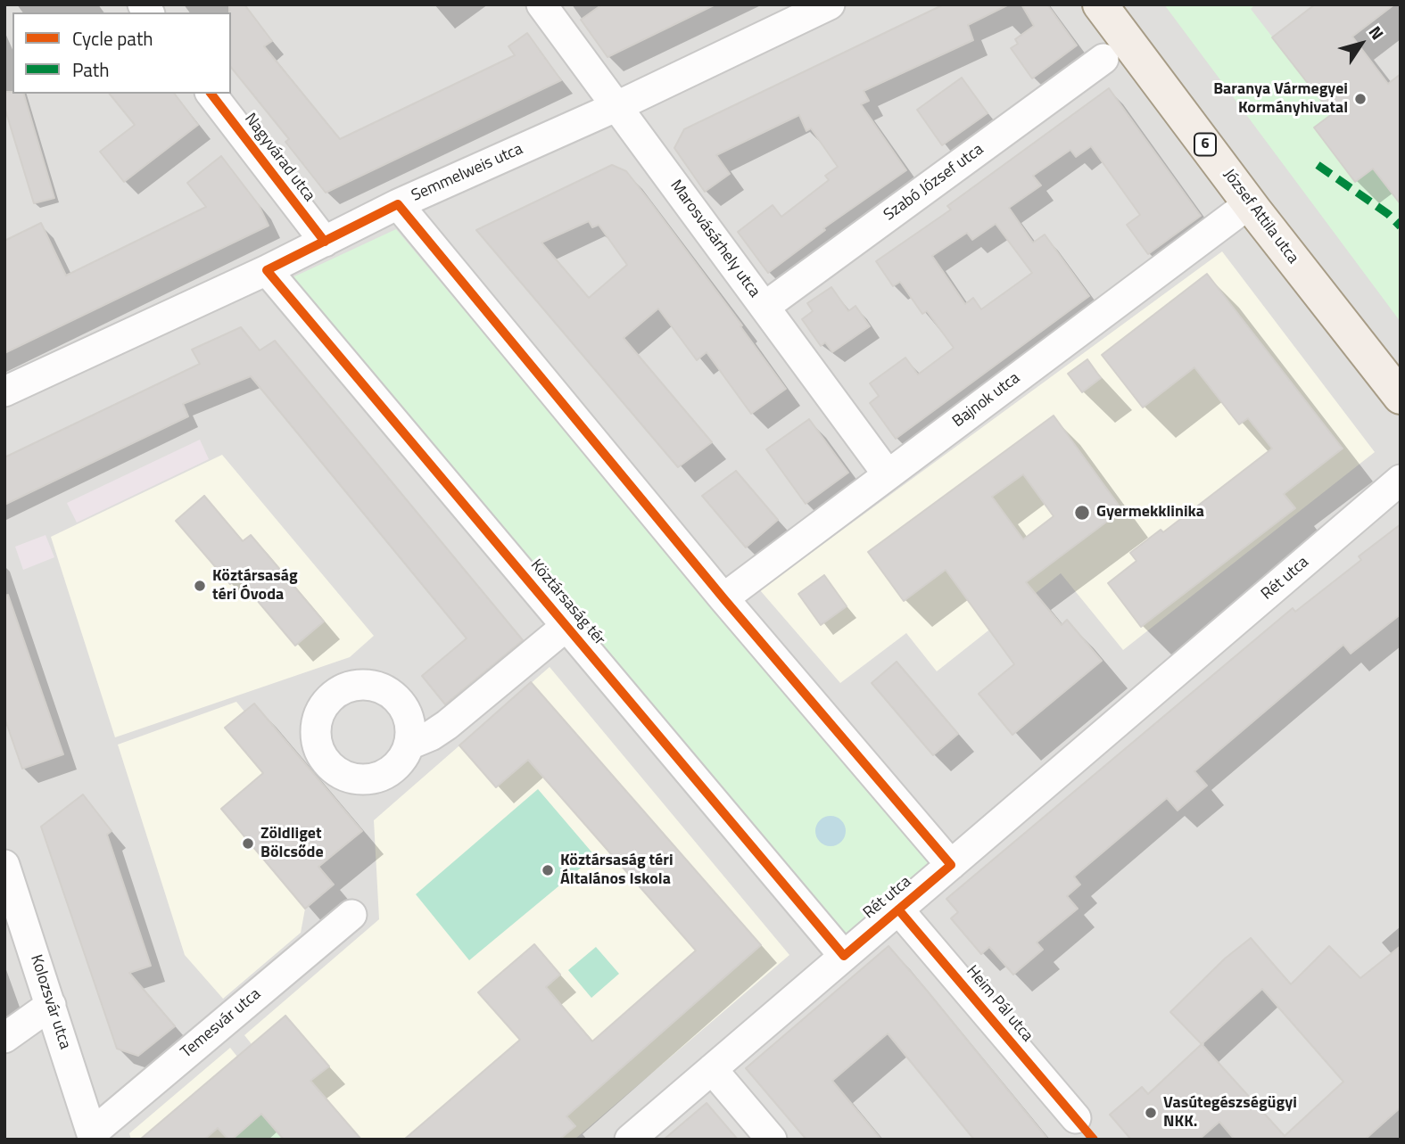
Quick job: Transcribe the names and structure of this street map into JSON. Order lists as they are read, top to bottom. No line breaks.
{"streets":{"main road":["6","József Attila utca"],"street":["Nagyvárad utca","Semmelweis utca","Szabó József utca","Marosvásárhely utca","Bajnok utca","Rét utca","Köztársaság tér","Kolozsvár utca","Heim Pál utca","Temesvár utca"]},"crossings":[["Nagyvárad utca","Semmelweis utca"],["Semmelweis utca","Marosvásárhely utca"],["Semmelweis utca","Köztársaság tér"],["Szabó József utca","Marosvásárhely utca"],["József Attila utca","Bajnok utca"],["Marosvásárhely utca","Bajnok utca"],["Rét utca","Köztársaság tér"],["Rét utca","Heim Pál utca"],["Kolozsvár utca","Temesvár utca"]],"places":["Baranya Vármegyei Kormányhivatal","Gyermekklinika","Köztársaság téri Óvoda","Zöldliget Bölcsőde","Köztársaság téri Általános Iskola","Vasútegészségügyi NKK."],"legend":["Cycle path","Path"],"north":"top right"}
